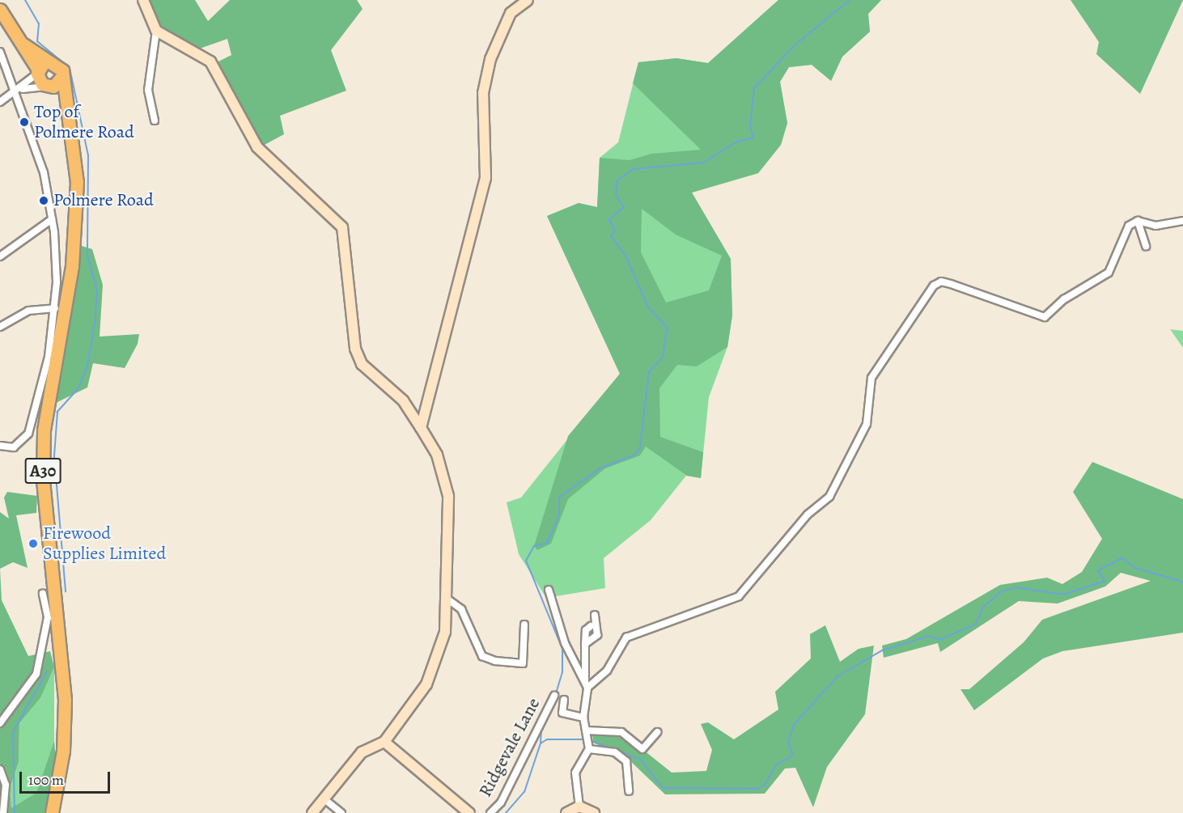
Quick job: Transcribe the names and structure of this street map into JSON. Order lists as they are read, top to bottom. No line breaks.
{"streets":{"highway":["A30"],"street":["Ridgevale Lane"]},"places":["Top of Polmere Road","Polmere Road","Firewood Supplies Limited"],"scale_bar":"100 m"}
